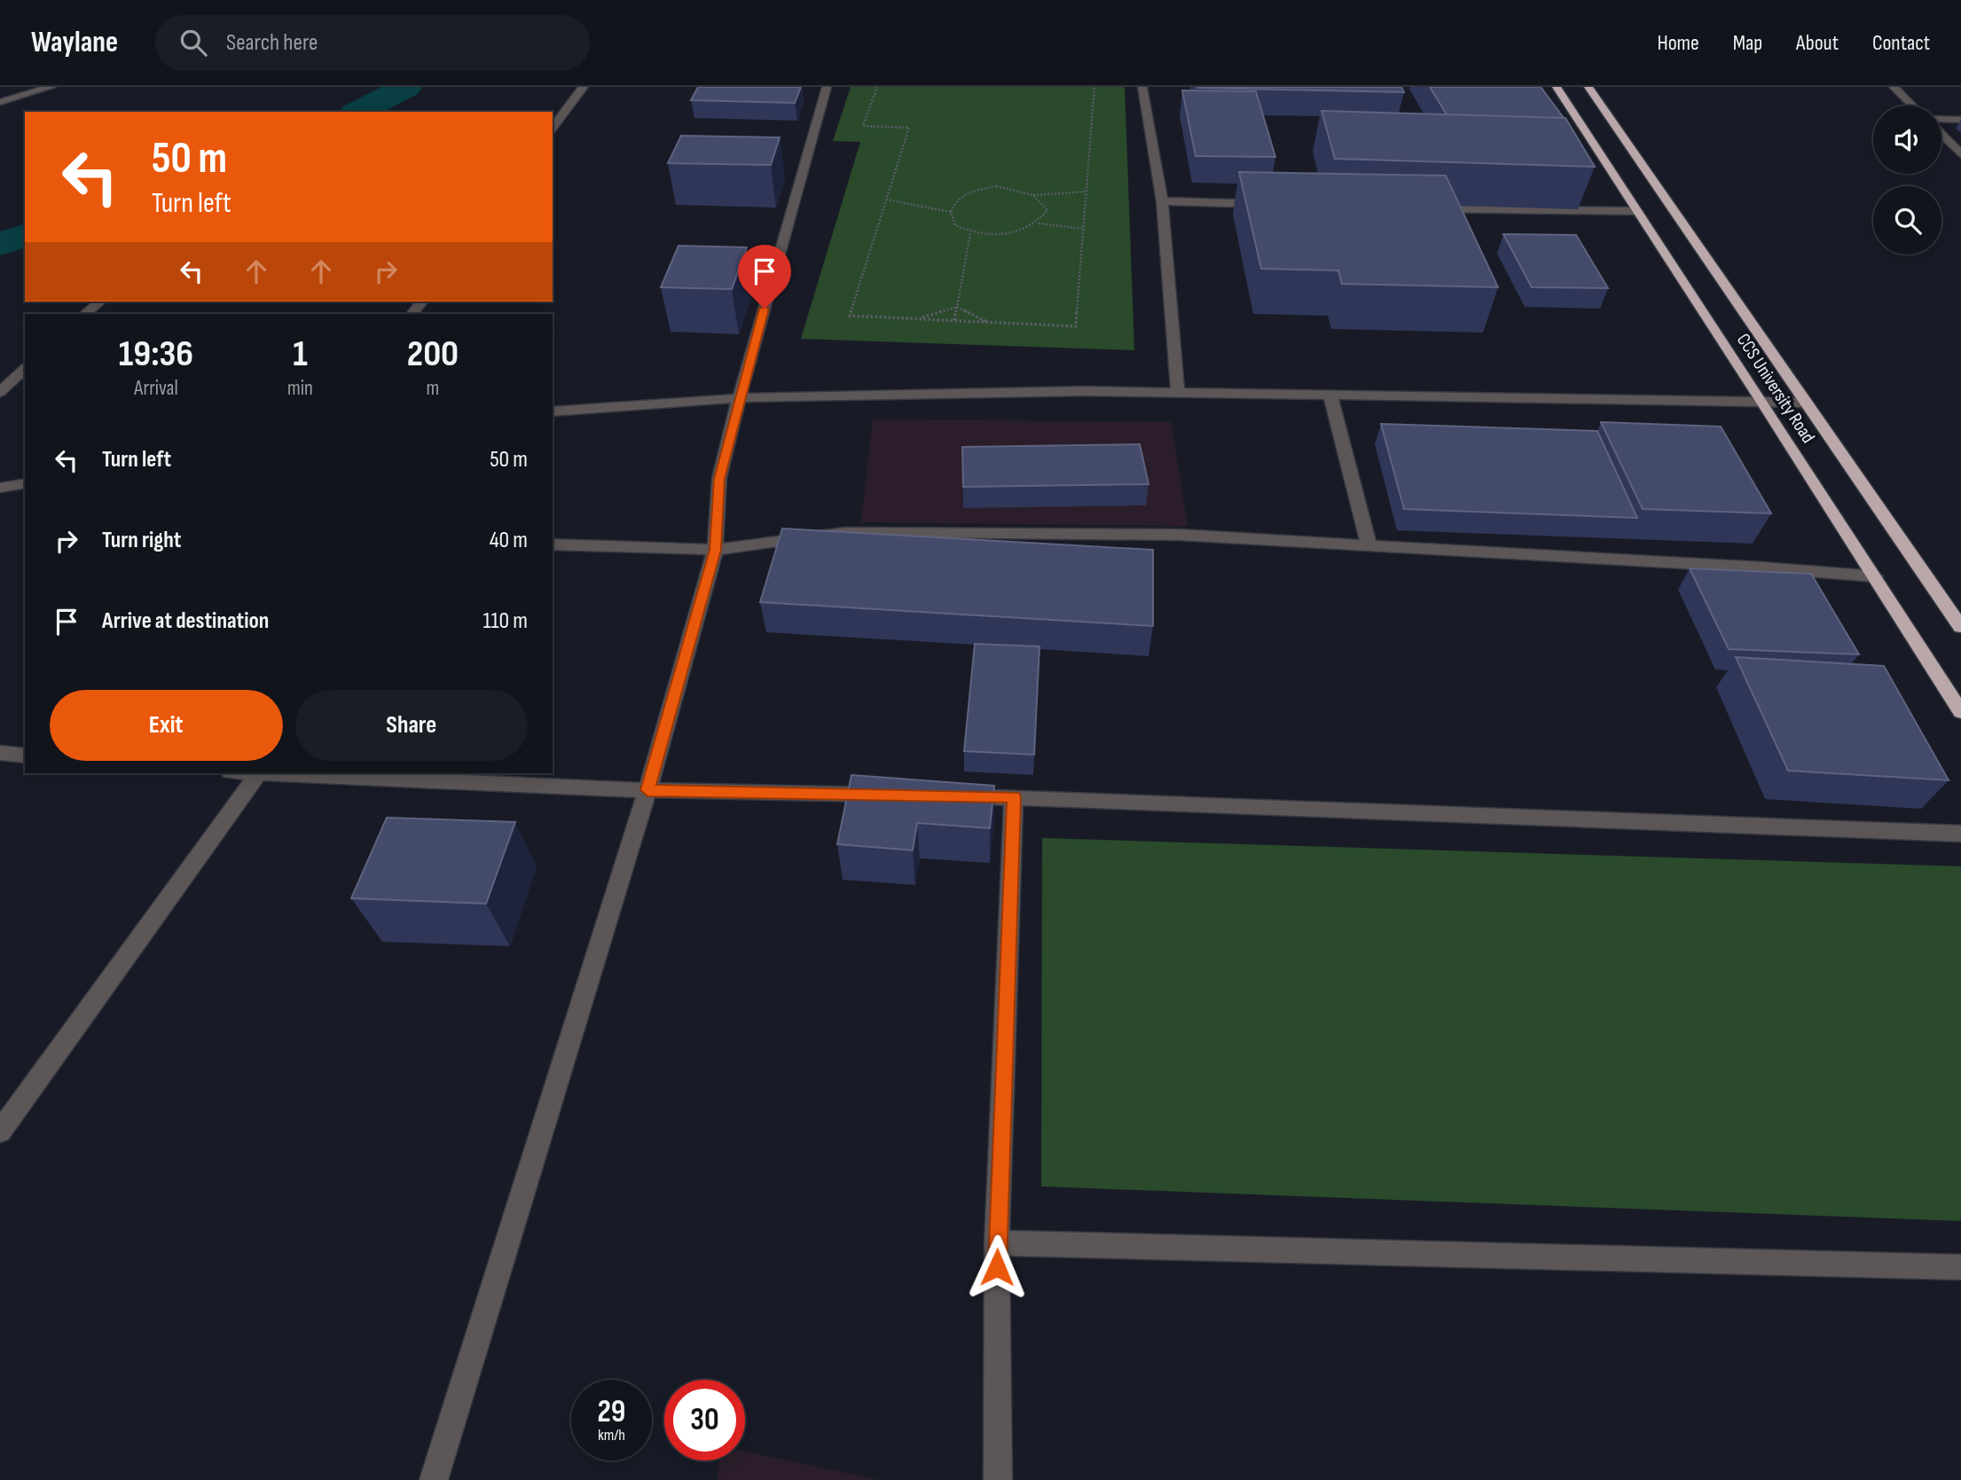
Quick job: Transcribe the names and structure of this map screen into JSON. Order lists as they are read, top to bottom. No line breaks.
{"streets":{"highway":["CCS University Road"]},"page":{"header":"Waylane","search":"Search here","nav":["Home","Map","About","Contact"],"turn":["50 m","Turn left"],"eta":["19:36","Arrival","1","min","200","m"],"list":[{"name":"Turn left","value":"50 m"},{"name":"Turn right","value":"40 m"},{"name":"Arrive at destination","value":"110 m"}],"buttons":["Exit","Share"],"speed":"29 km/h","limit":"30"}}
